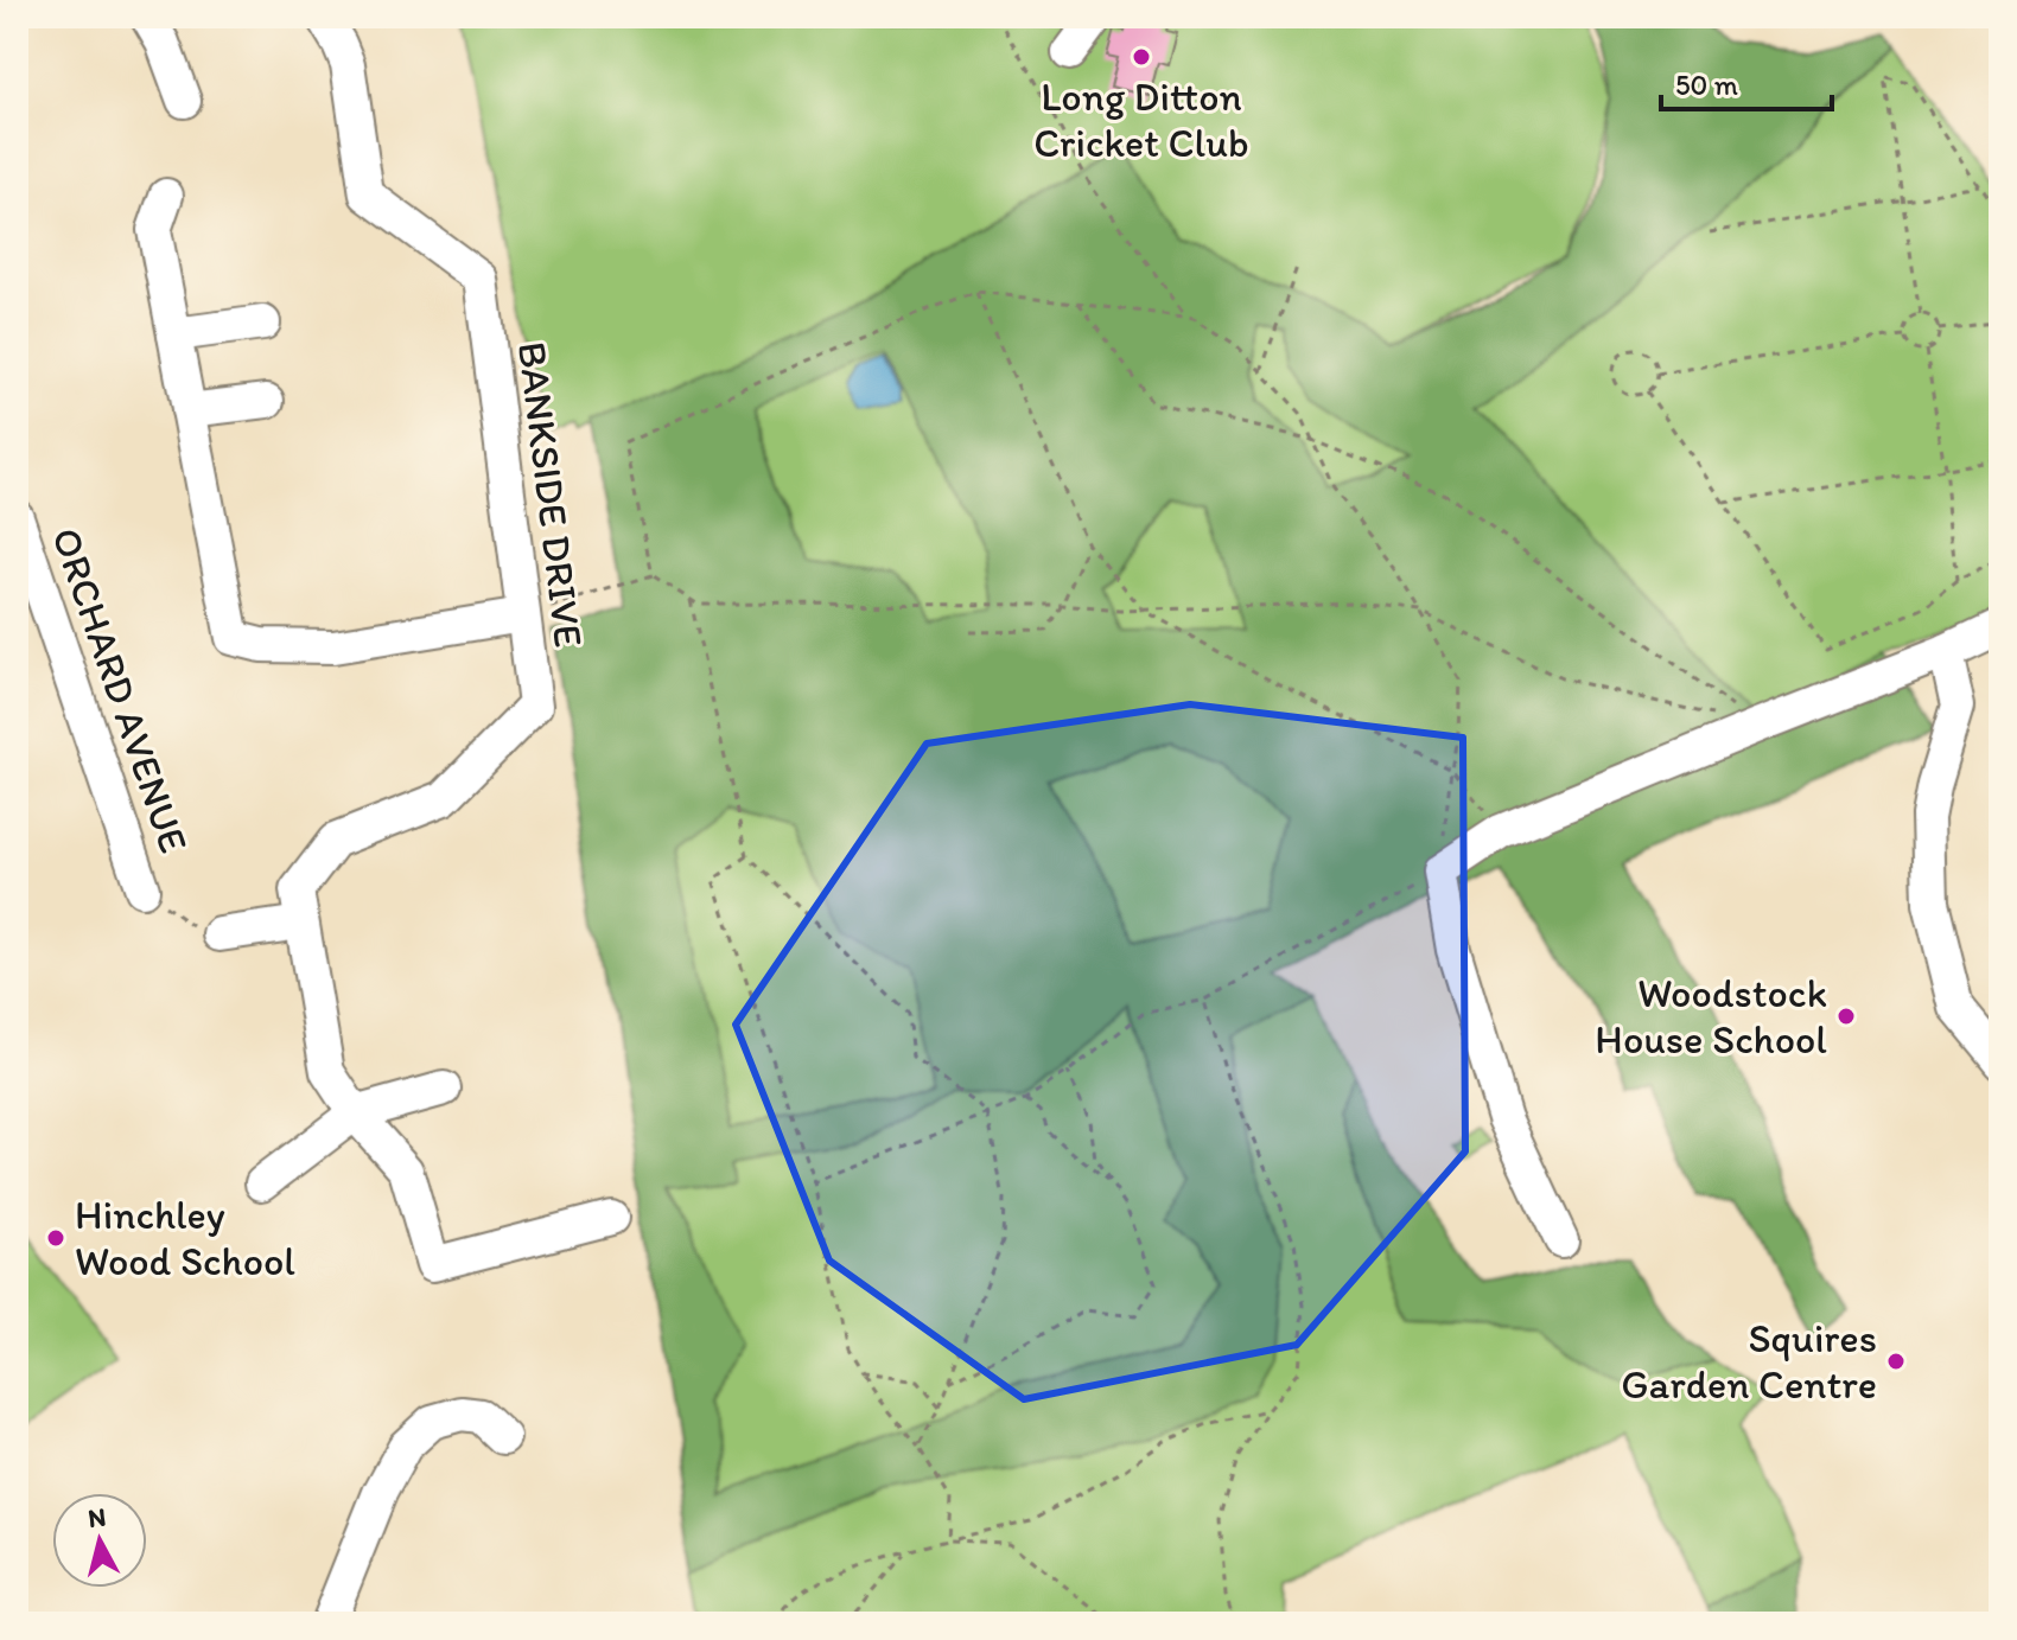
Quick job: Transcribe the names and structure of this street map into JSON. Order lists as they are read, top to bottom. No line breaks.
{"streets":{"street":["BANKSIDE DRIVE","ORCHARD AVENUE"]},"places":["Long Ditton Cricket Club","Woodstock House School","Hinchley Wood School","Squires Garden Centre"],"scale_bar":"50 m","north":"top"}
